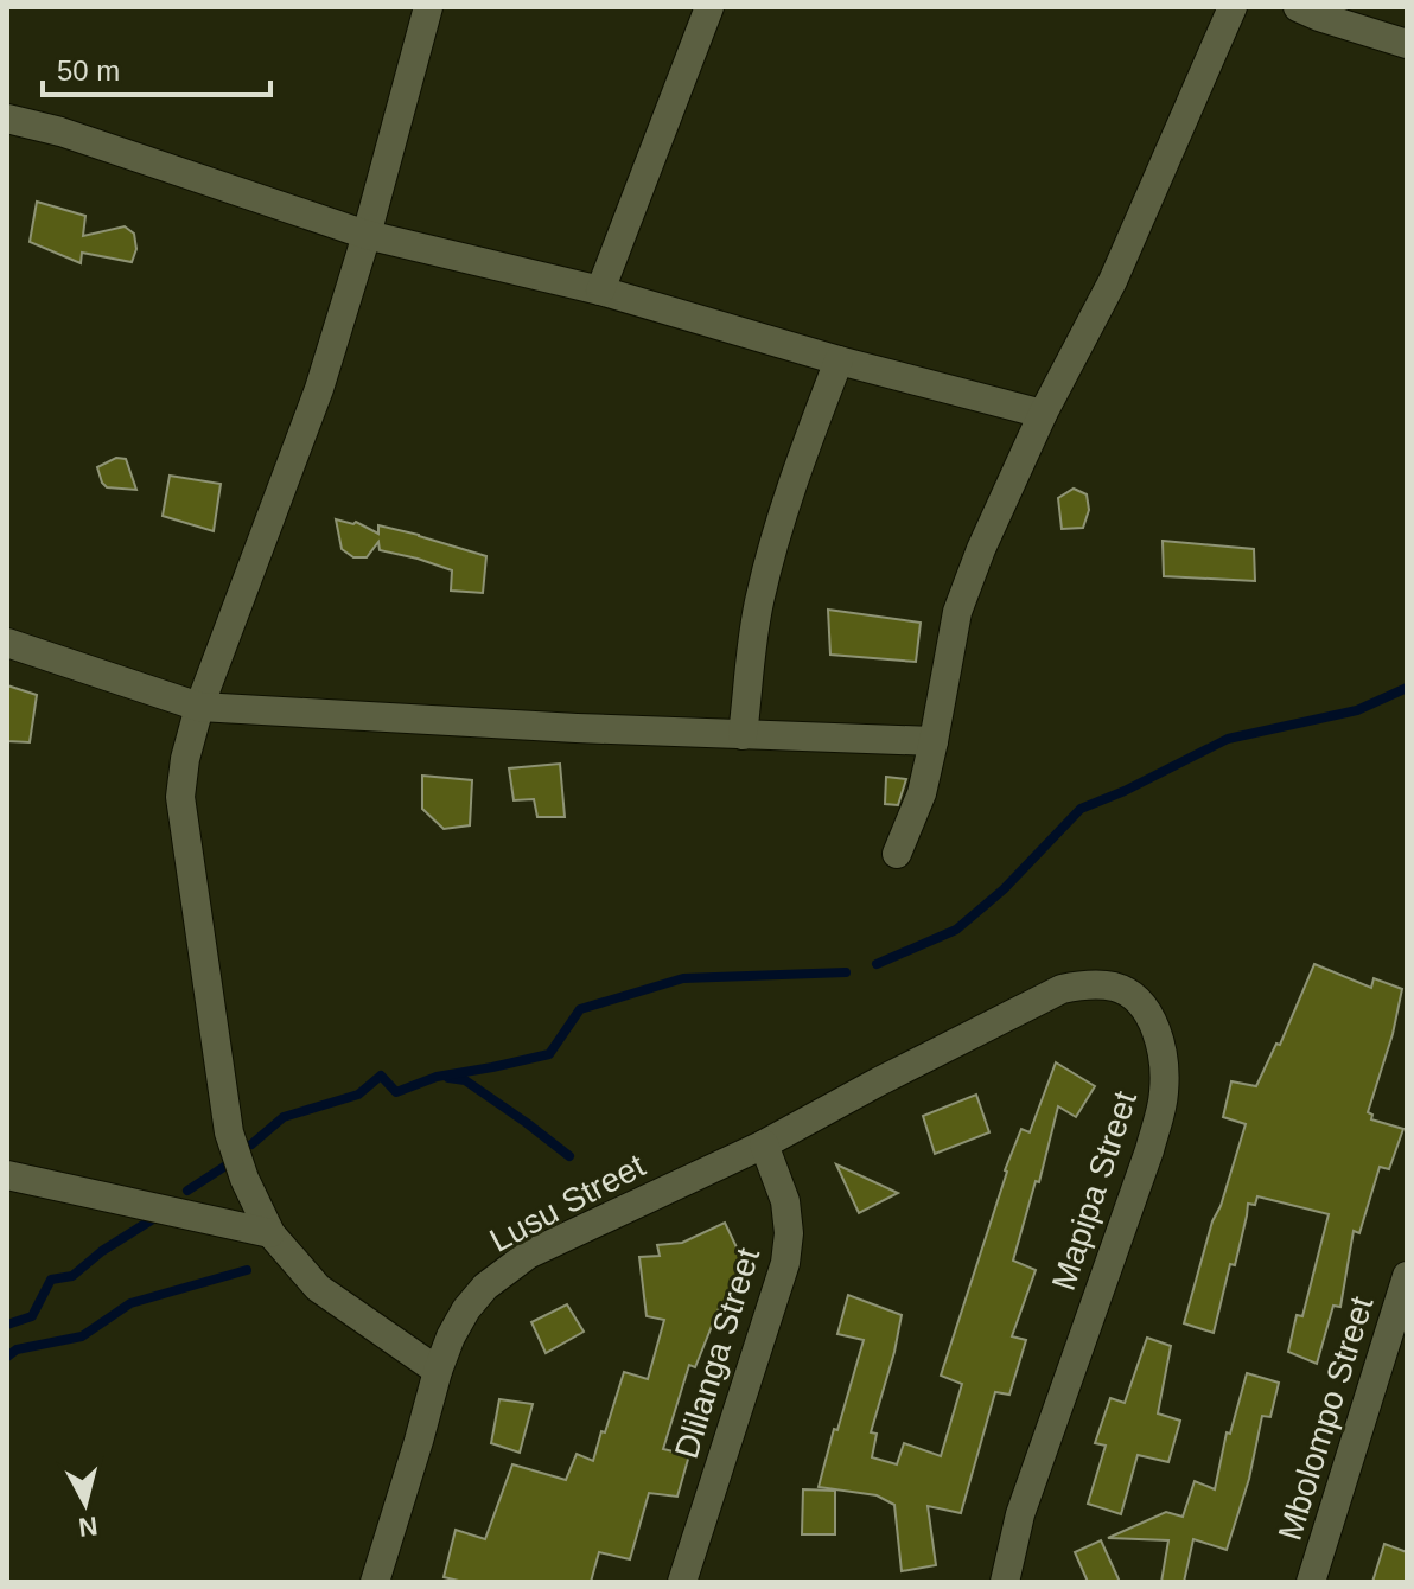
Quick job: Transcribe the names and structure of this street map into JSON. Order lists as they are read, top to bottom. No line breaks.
{"streets":{"street":["Mapipa Street","Lusu Street","Dlilanga Street","Mbolompo Street"]},"crossings":[["Mapipa Street","Lusu Street"],["Mapipa Street","Dlilanga Street"],["Lusu Street","Dlilanga Street"]],"scale_bar":"50 m","north":"bottom"}
